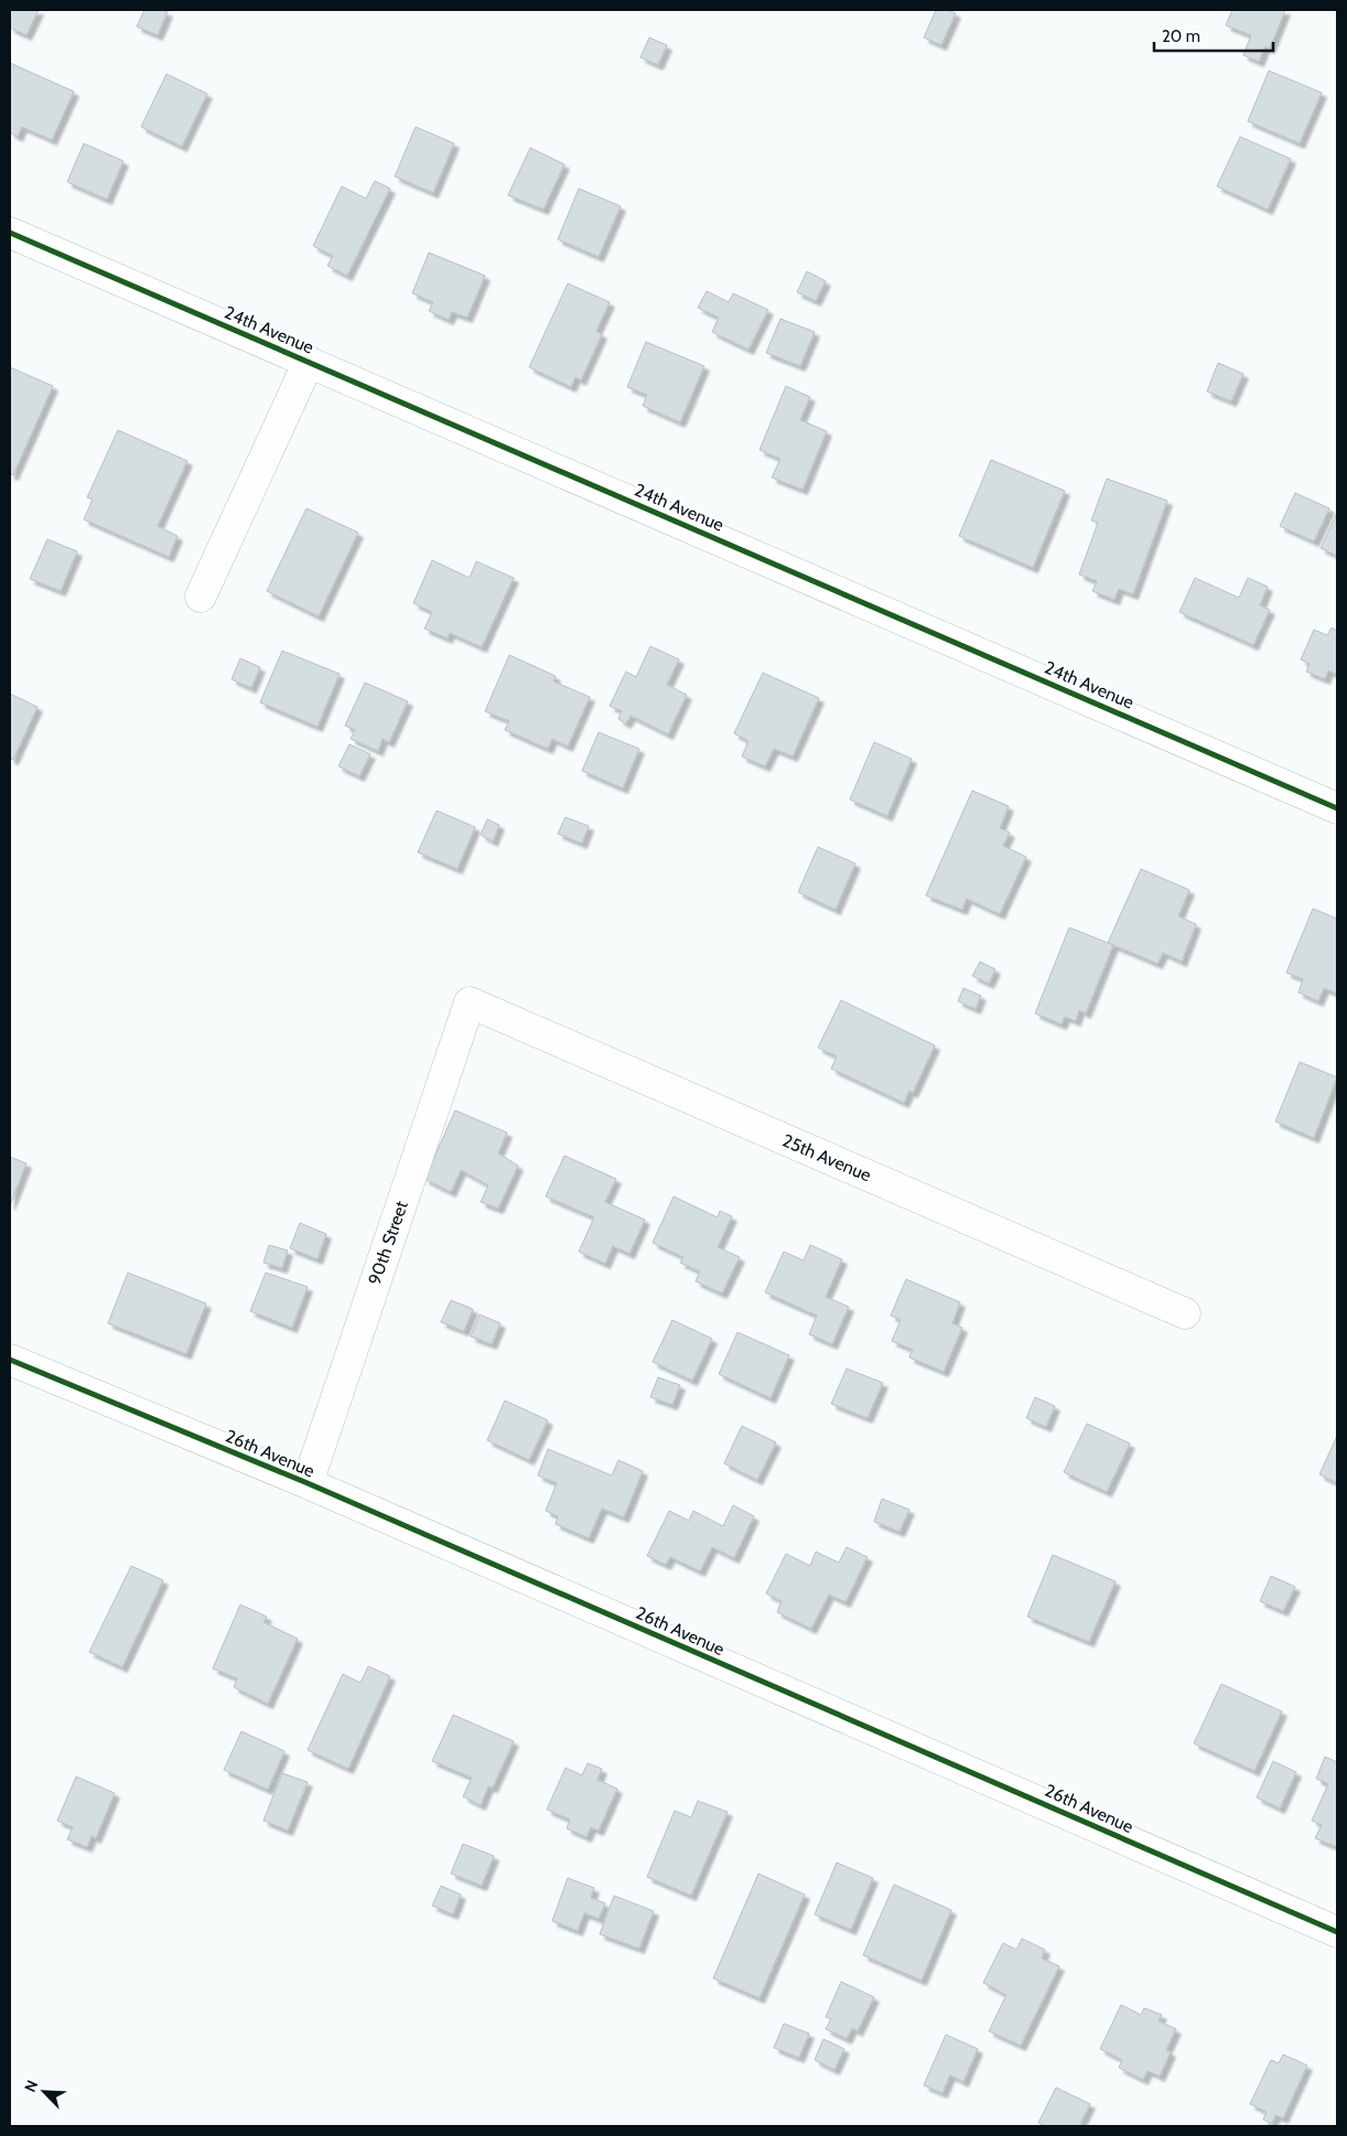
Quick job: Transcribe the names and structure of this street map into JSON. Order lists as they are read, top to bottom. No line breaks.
{"streets":{"street":["24th Avenue","25th Avenue","90th Street","26th Avenue"]},"crossings":[["25th Avenue","90th Street"],["90th Street","26th Avenue"]],"scale_bar":"20 m","north":"top left"}
